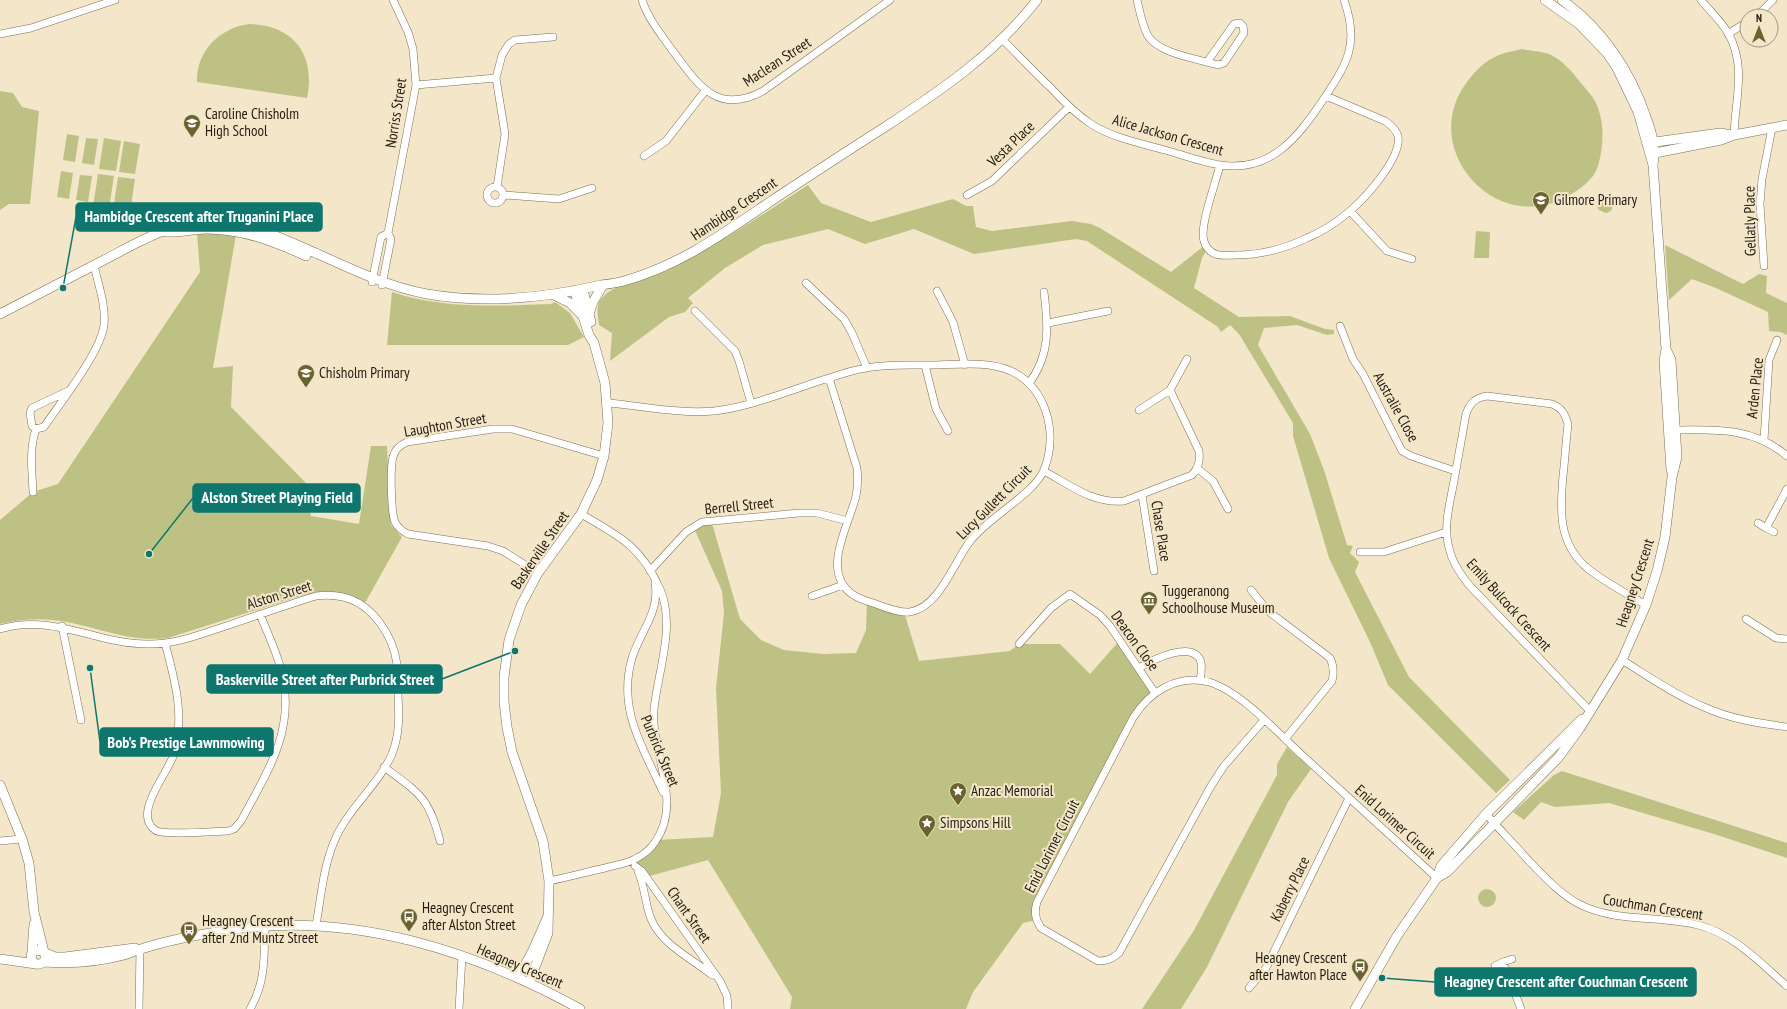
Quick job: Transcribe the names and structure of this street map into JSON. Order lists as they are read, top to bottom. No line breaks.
{"streets":{"street":["Maclean Street","Norriss Street","Alice Jackson Crescent","Vesta Place","Hambidge Crescent","Gellatly Place","Arden Place","Australie Close","Laughton Street","Lucy Gullett Circuit","Berrell Street","Chase Place","Baskerville Street","Heagney Crescent","Alston Street","Emily Bulcock Crescent","Deacon Close","Purbrick Street","Enid Lorimer Circuit","Kaberry Place","Couchman Crescent","Chant Street"]},"crossings":[["Norriss Street","Hambidge Crescent"],["Alice Jackson Crescent","Vesta Place"],["Alice Jackson Crescent","Hambidge Crescent"],["Hambidge Crescent","Baskerville Street"],["Australie Close","Emily Bulcock Crescent"],["Laughton Street","Baskerville Street"],["Lucy Gullett Circuit","Baskerville Street"],["Berrell Street","Purbrick Street"],["Baskerville Street","Heagney Crescent"],["Baskerville Street","Purbrick Street"],["Heagney Crescent","Alston Street"],["Heagney Crescent","Emily Bulcock Crescent"],["Heagney Crescent","Enid Lorimer Circuit"],["Heagney Crescent","Couchman Crescent"],["Deacon Close","Enid Lorimer Circuit"],["Purbrick Street","Chant Street"],["Enid Lorimer Circuit","Kaberry Place"]],"places":{"school or university":["Caroline Chisholm High School","Gilmore Primary","Chisholm Primary"],"other":["Hambidge Crescent after Truganini Place","Alston Street Playing Field","Baskerville Street after Purbrick Street","Bob's Prestige Lawnmowing","Heagney Crescent after Couchman Crescent"],"museum":["Tuggeranong Schoolhouse Museum"],"place":["Anzac Memorial","Simpsons Hill"],"bus stop":["Heagney Crescent after Alston Street","Heagney Crescent after 2nd Muntz Street","Heagney Crescent after Hawton Place"]},"north":"top"}
